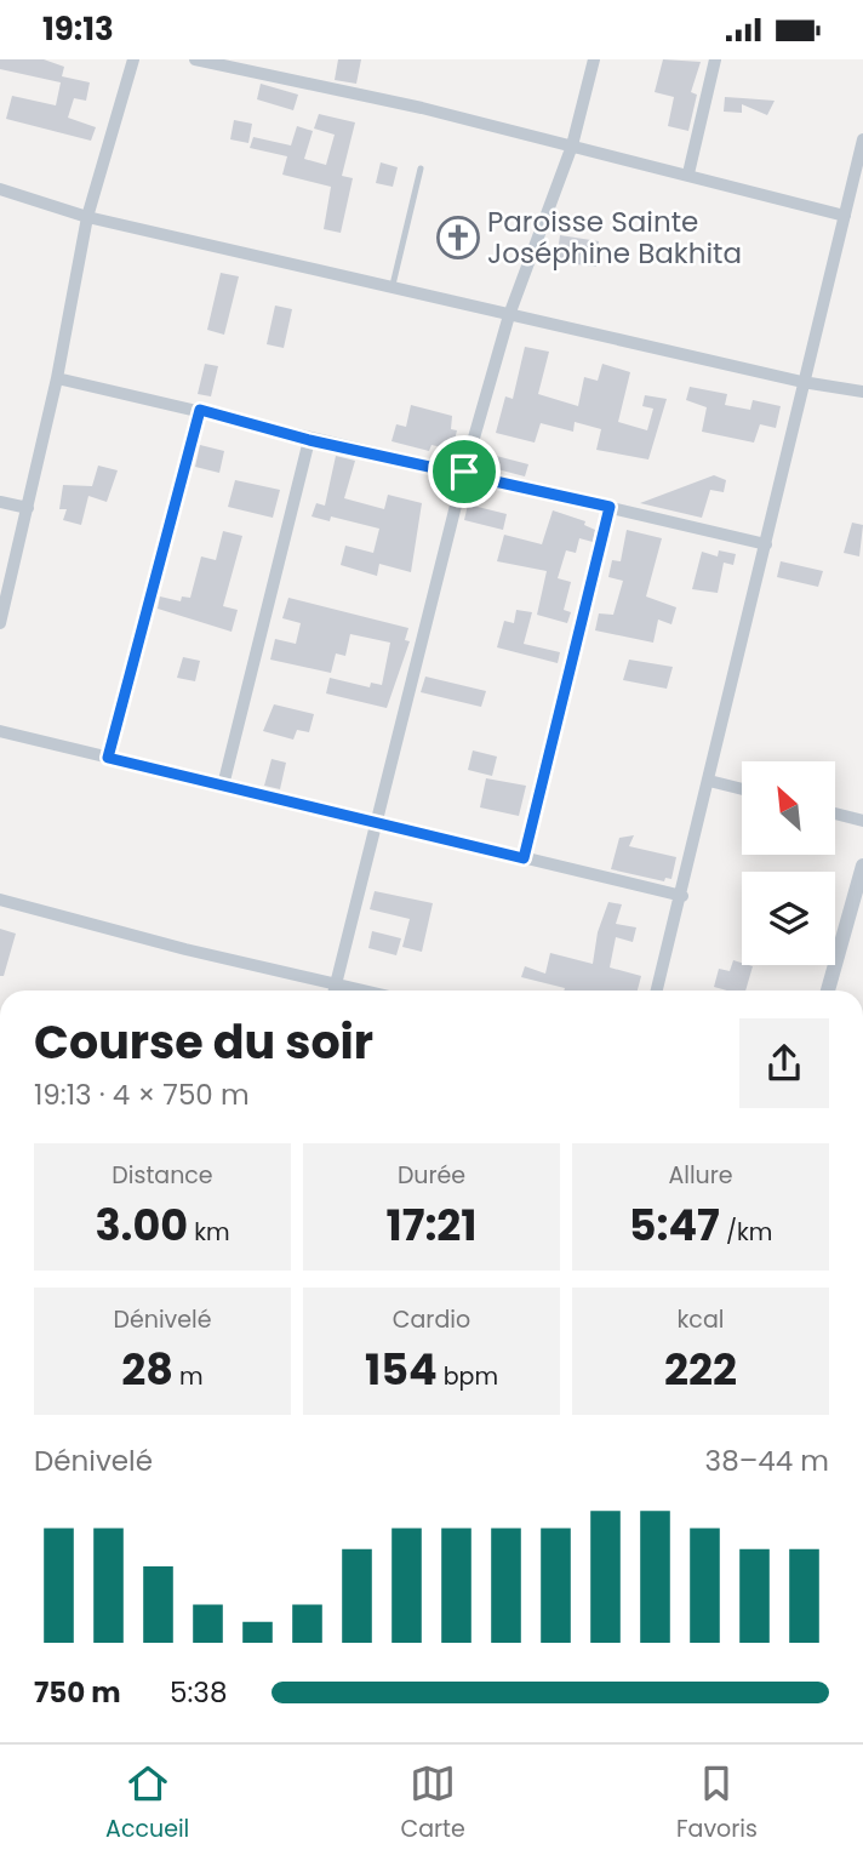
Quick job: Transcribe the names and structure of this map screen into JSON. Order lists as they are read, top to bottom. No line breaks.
{"places":{"church":["Paroisse Sainte Joséphine Bakhita"]},"north":"top left","page":{"status":"19:13","heading":["Course du soir","19:13 · 4 × 750 m"],"stats":[["Distance","3.00 km"],["Durée","17:21"],["Allure","5:47 /km"],["Dénivelé","28 m"],["Cardio","154 bpm"],["kcal","222"]],"chart":["Dénivelé","38–44 m"],"list":[{"name":"750 m","note":"5:38"}],"tabs":["Accueil","Carte","Favoris"]}}
